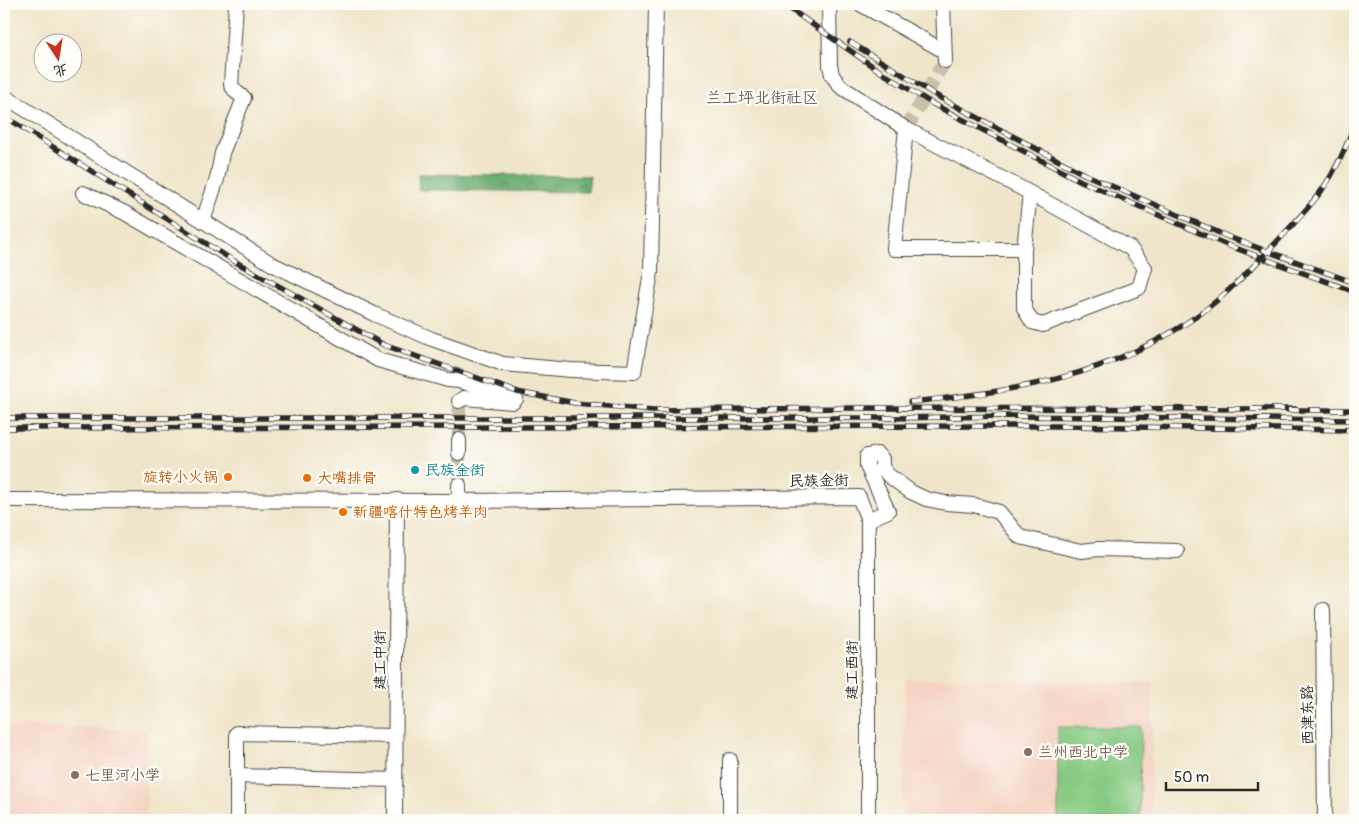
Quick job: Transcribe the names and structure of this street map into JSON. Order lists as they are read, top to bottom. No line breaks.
{"streets":{"street":["民族金街","建工中街","建工西街","西津东路"]},"crossings":[["民族金街","建工中街"],["民族金街","建工西街"]],"districts":["兰工坪北街社区"],"places":["民族金街","旋转小火锅","大嘴排骨","新疆喀什特色烤羊肉","兰州西北中学","七里河小学"],"scale_bar":"50 m","north":"bottom"}
